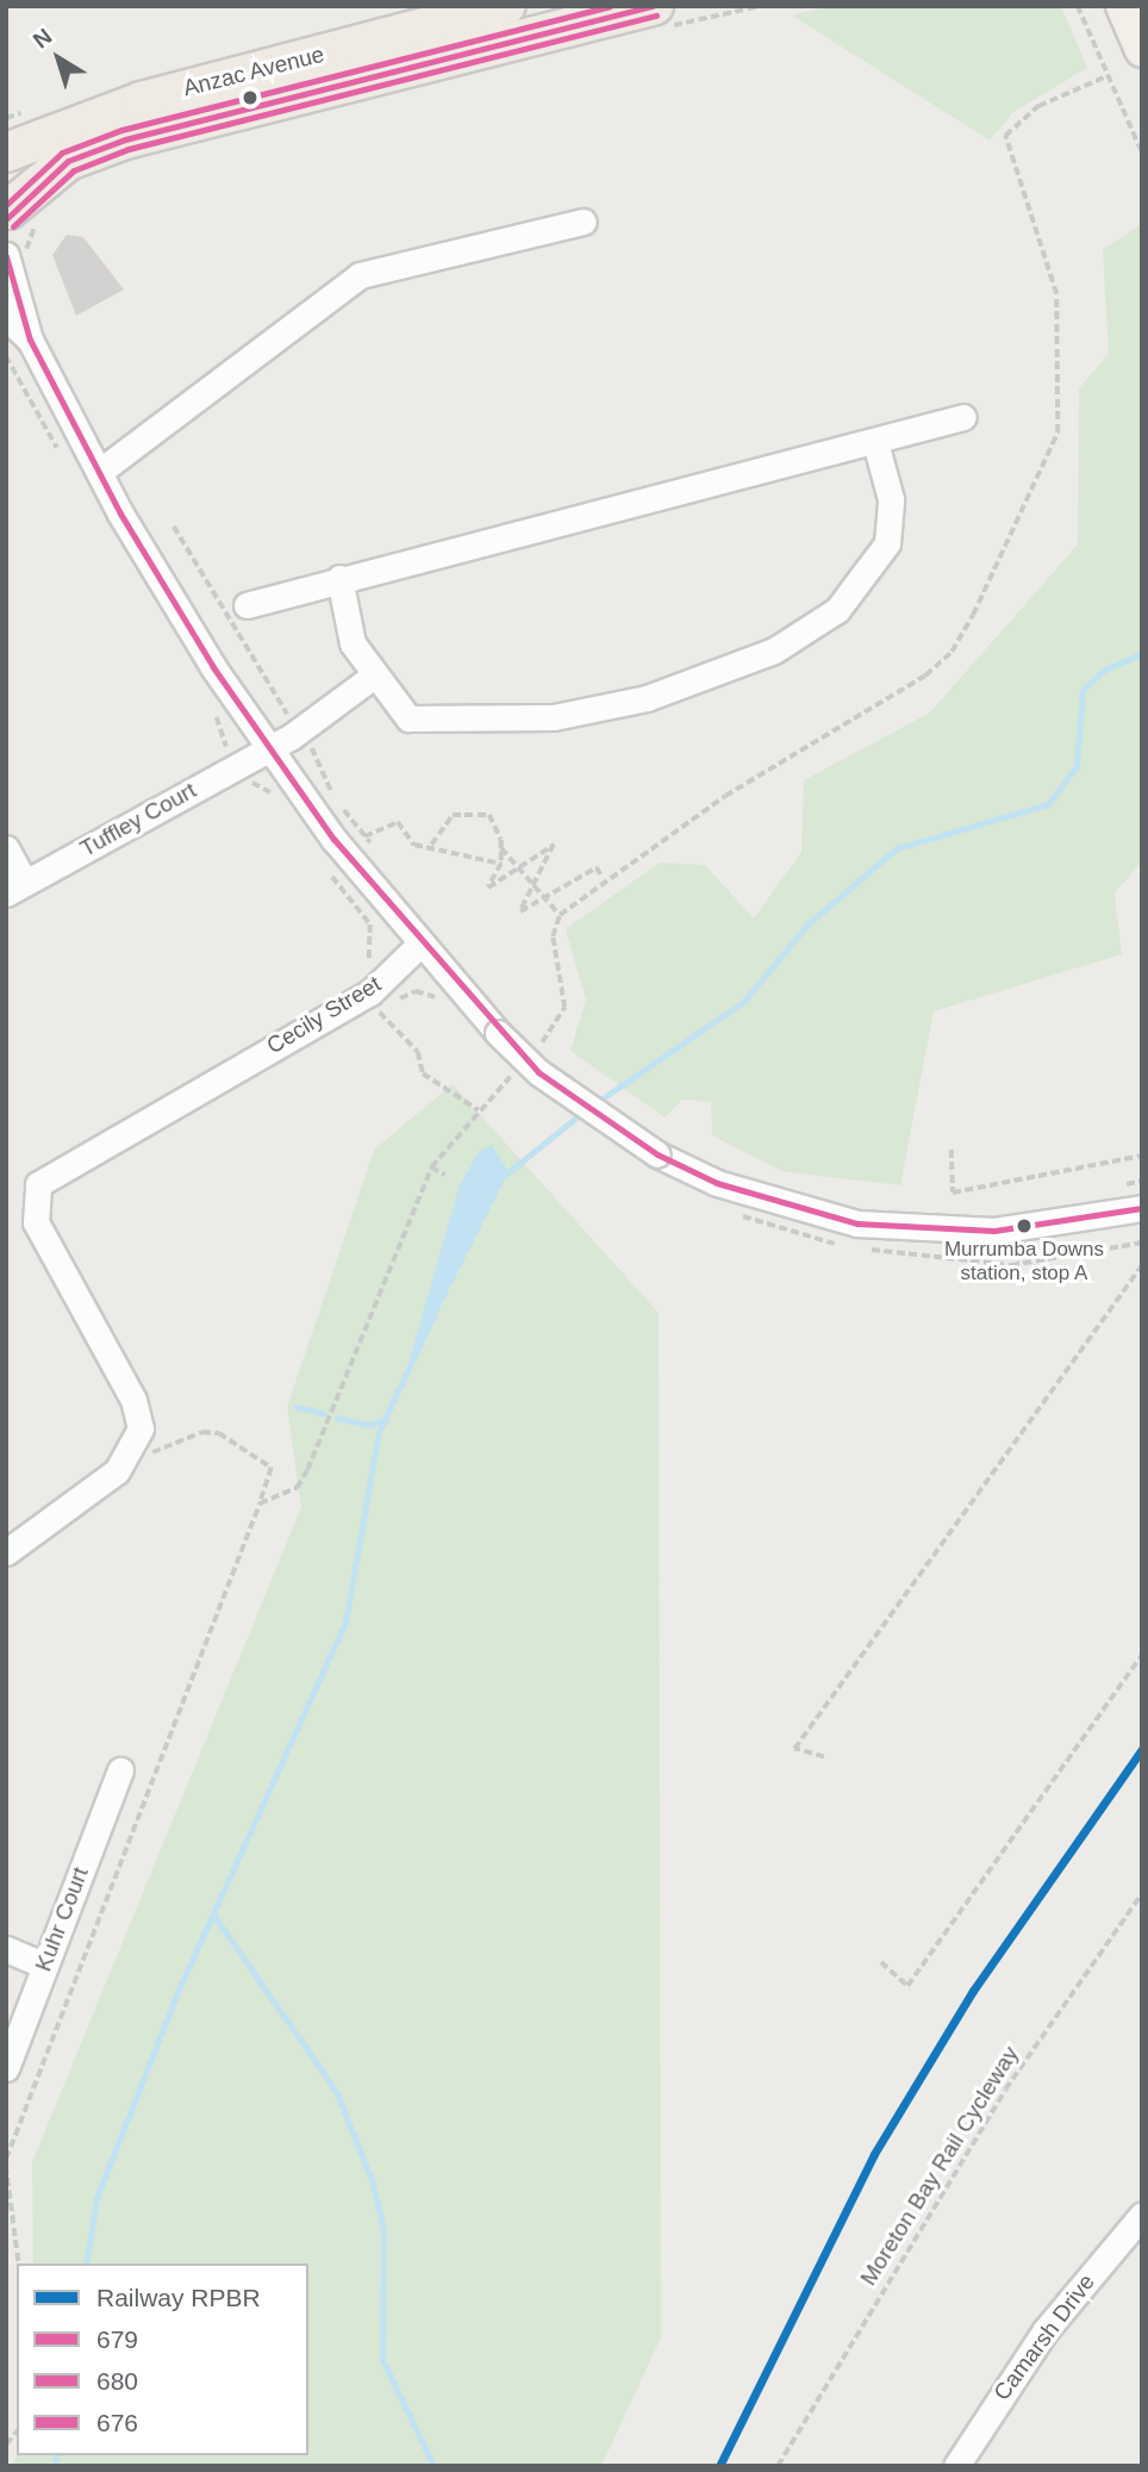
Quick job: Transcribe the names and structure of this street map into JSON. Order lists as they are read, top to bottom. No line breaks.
{"streets":{"highway":["Anzac Avenue"],"street":["Tuffley Court","Cecily Street","Kuhr Court","Camarsh Drive"],"path":["Moreton Bay Rail Cycleway"]},"places":["Murrumba Downs station, stop A"],"lines":["transit line 679","transit line 676","transit line 680","rail line RPBR"],"legend":["Railway RPBR","679","680","676"],"north":"top left"}
